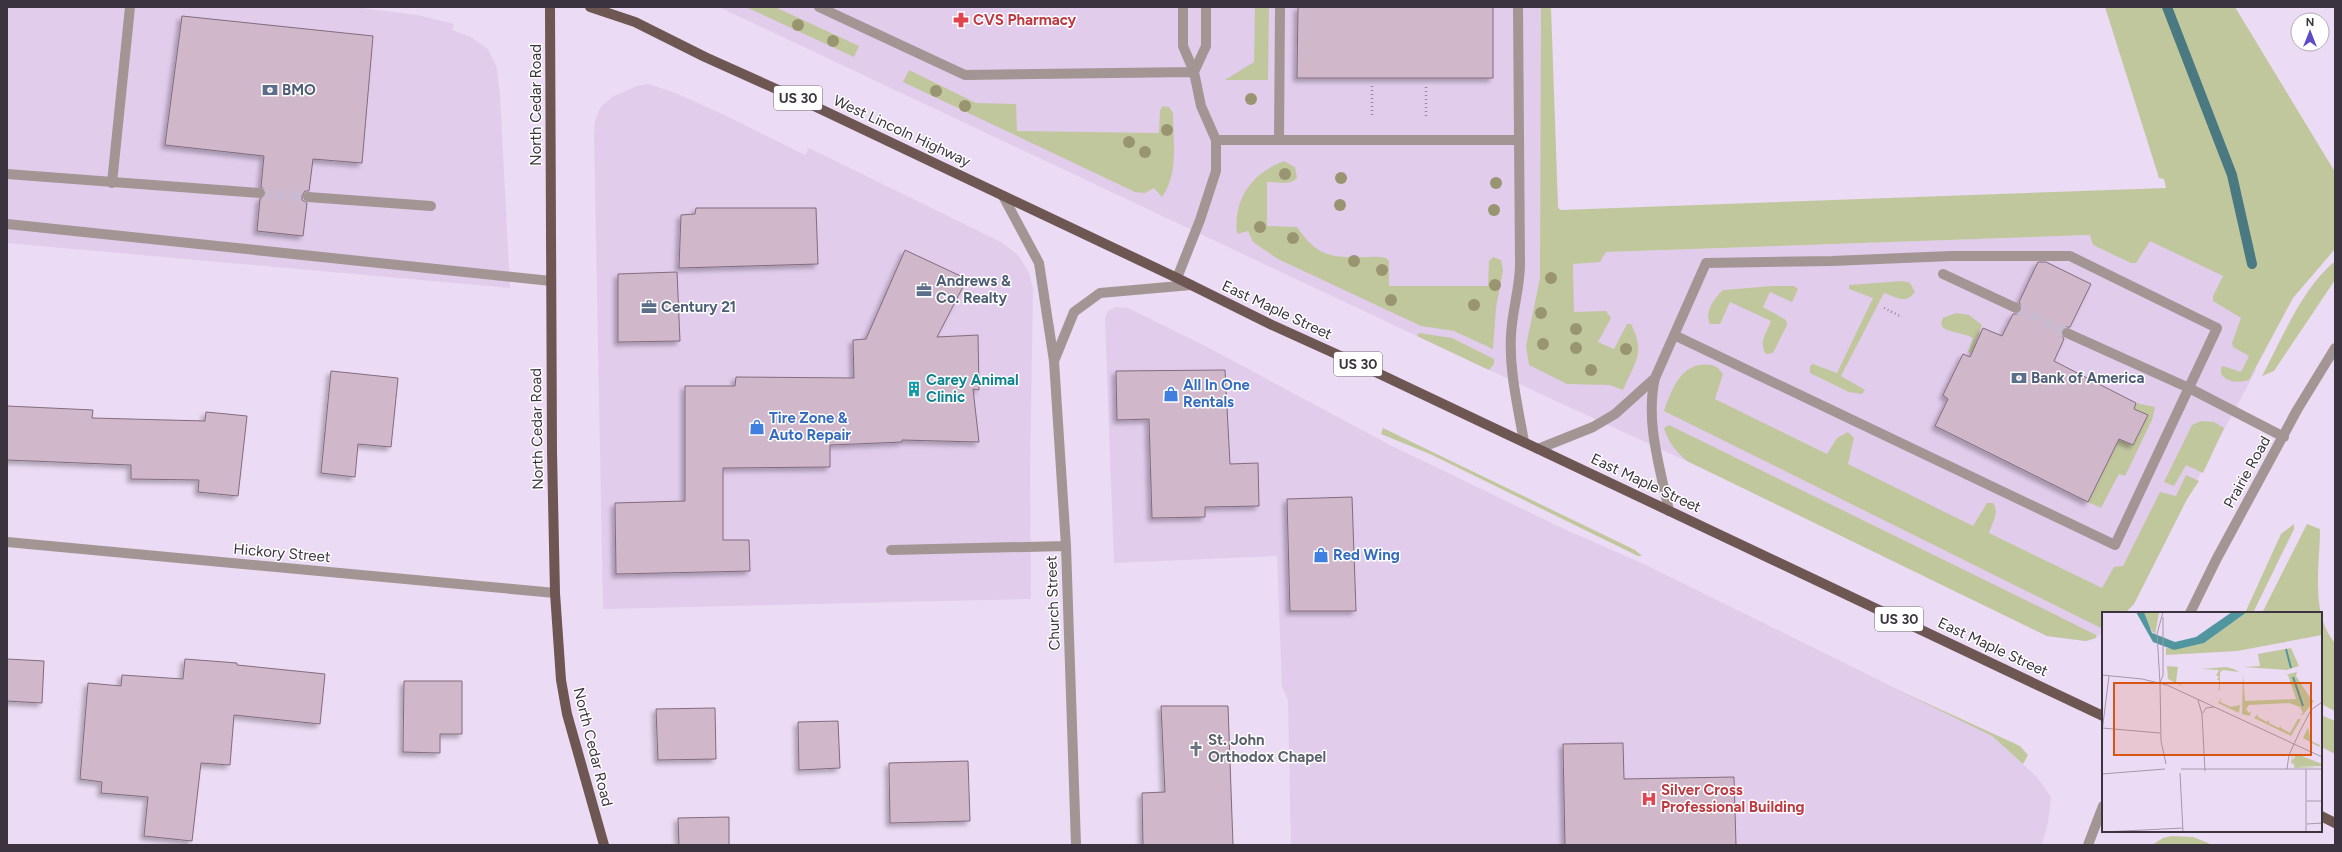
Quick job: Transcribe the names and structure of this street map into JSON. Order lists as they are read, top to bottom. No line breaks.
{"streets":{"main road":["US 30","North Cedar Road","West Lincoln Highway","East Maple Street"],"street":["Prairie Road","Hickory Street","Church Street"]},"crossings":[["North Cedar Road","Hickory Street"],["West Lincoln Highway","East Maple Street"],["West Lincoln Highway","Church Street"]],"places":{"pharmacy":["CVS Pharmacy"],"bank":["BMO","Bank of America"],"office":["Andrews & Co. Realty","Century 21"],"building":["Carey Animal Clinic"],"shop":["All In One Rentals","Tire Zone & Auto Repair","Red Wing"],"church":["St. John Orthodox Chapel"],"hospital":["Silver Cross Professional Building"]},"north":"top"}
